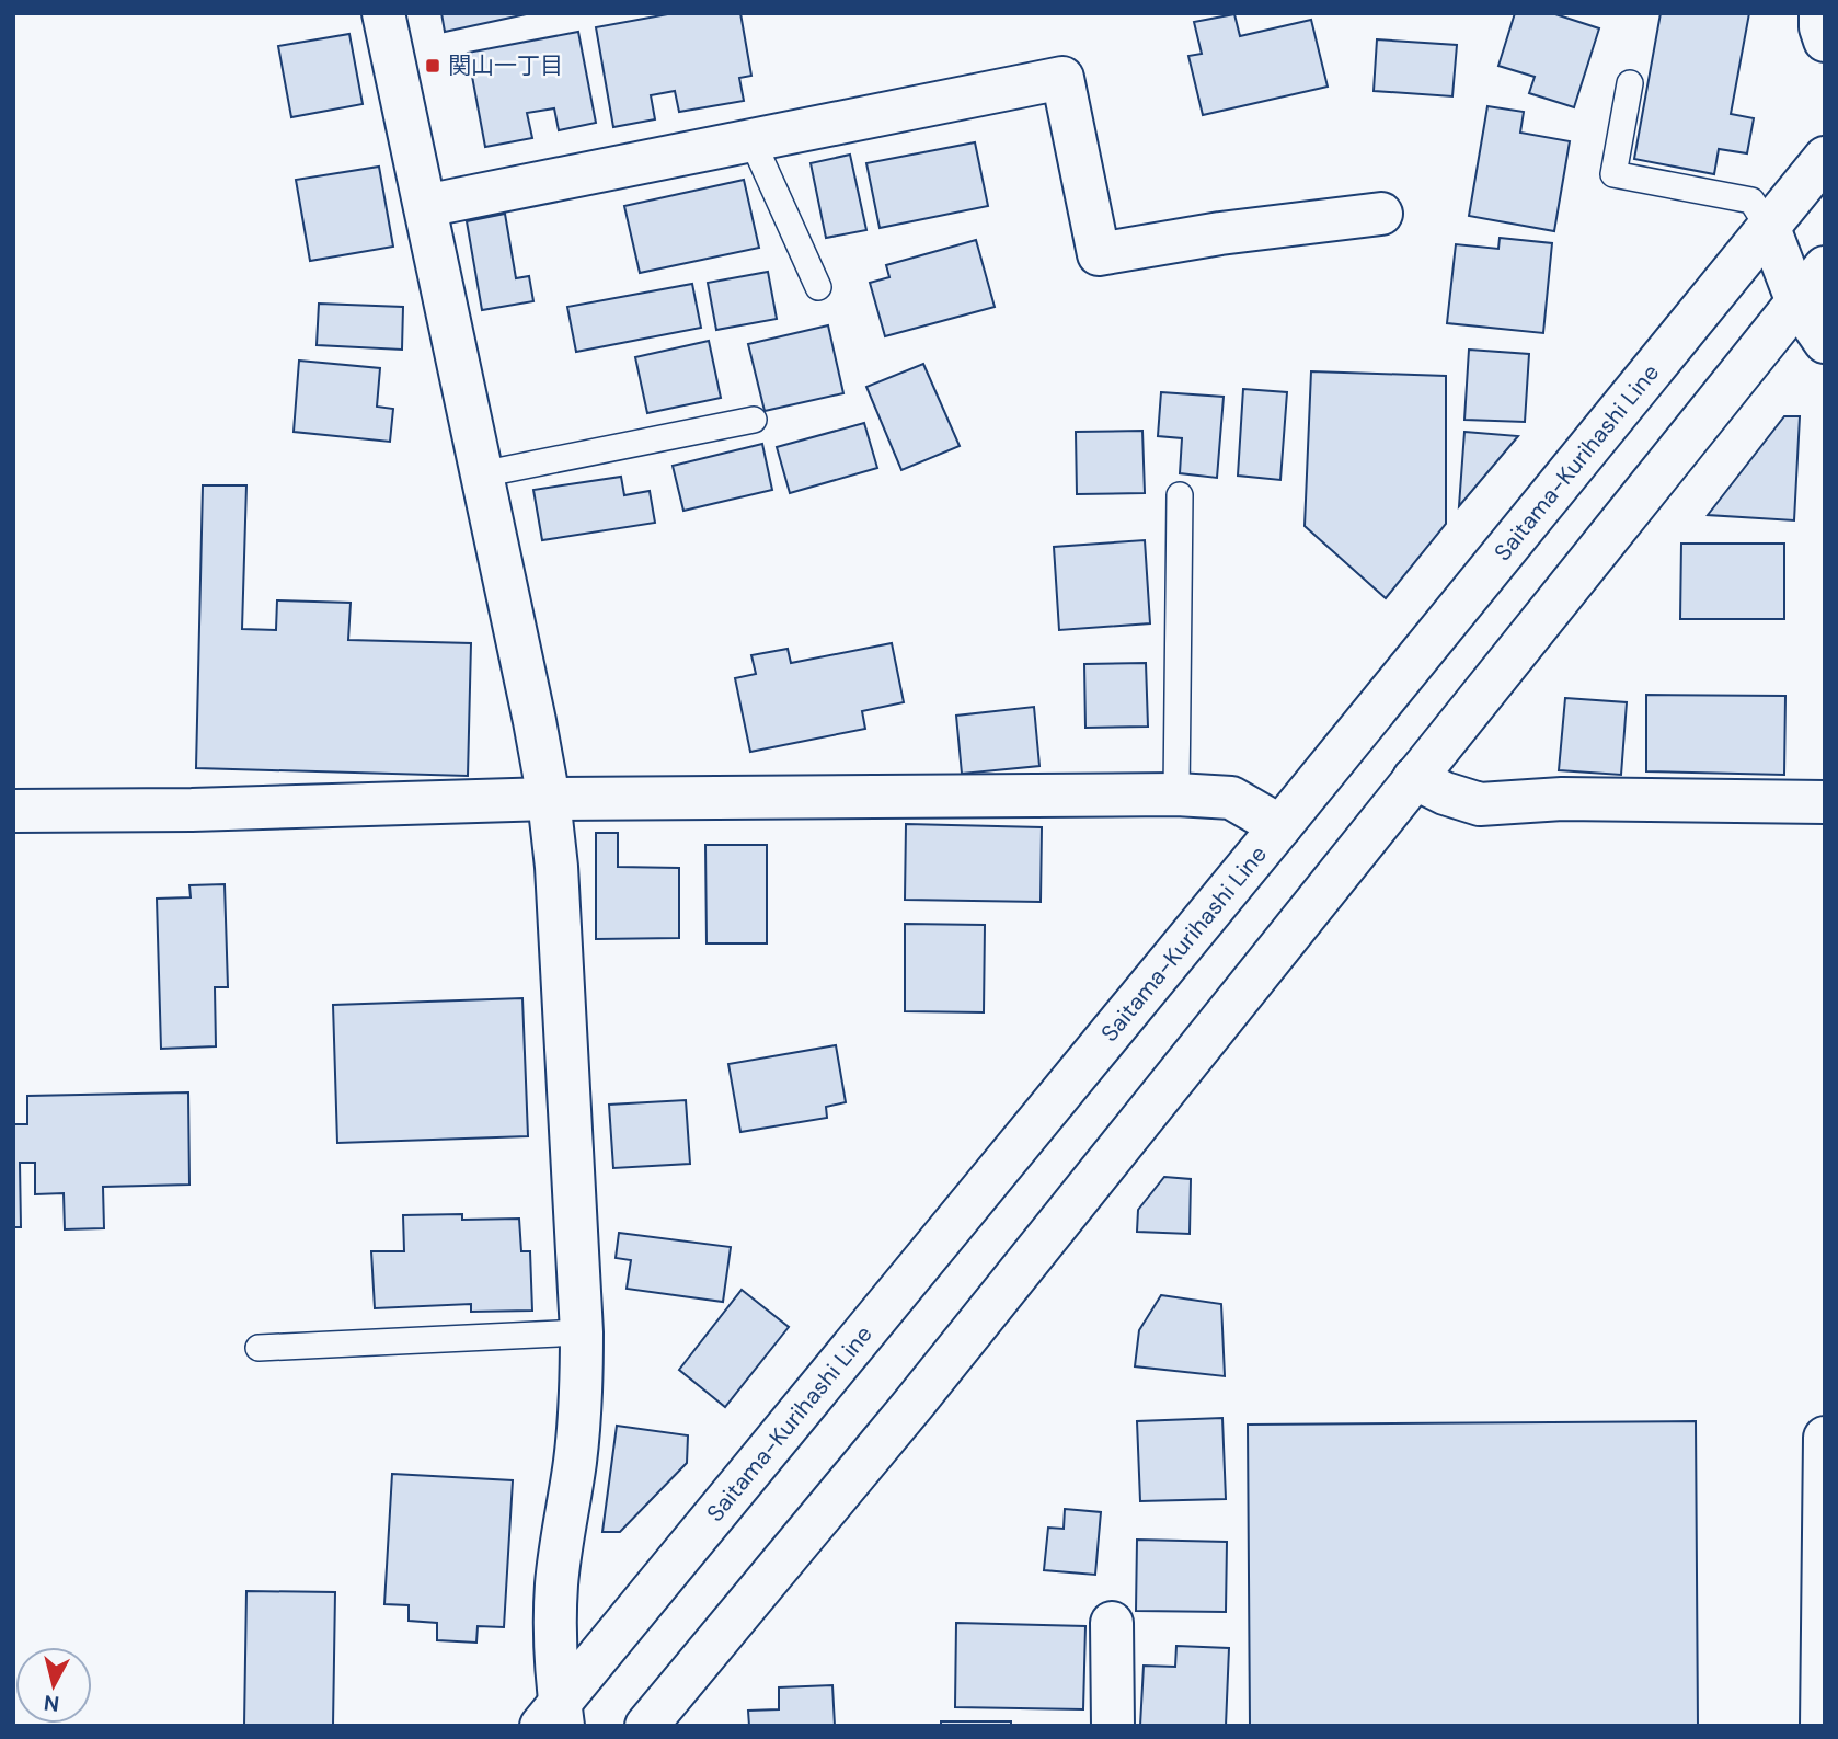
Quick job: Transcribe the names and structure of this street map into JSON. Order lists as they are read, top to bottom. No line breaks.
{"streets":{"street":["Saitama-Kurihashi Line"]},"places":{"transit":["関山一丁目"]},"north":"bottom"}
